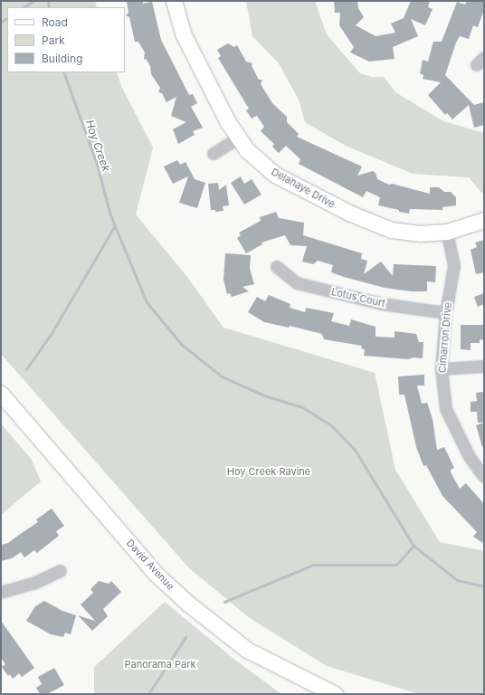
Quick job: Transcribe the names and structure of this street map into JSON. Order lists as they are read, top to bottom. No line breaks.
{"streets":{"main road":["Delahaye Drive","David Avenue"],"street":["Lotus Court","Cimarron Drive"]},"crossings":[["Delahaye Drive","Cimarron Drive"],["Lotus Court","Cimarron Drive"]],"water":["Hoy Creek"],"parks":["Hoy Creek Ravine","Panorama Park"],"legend":["Road","Park","Building"]}
